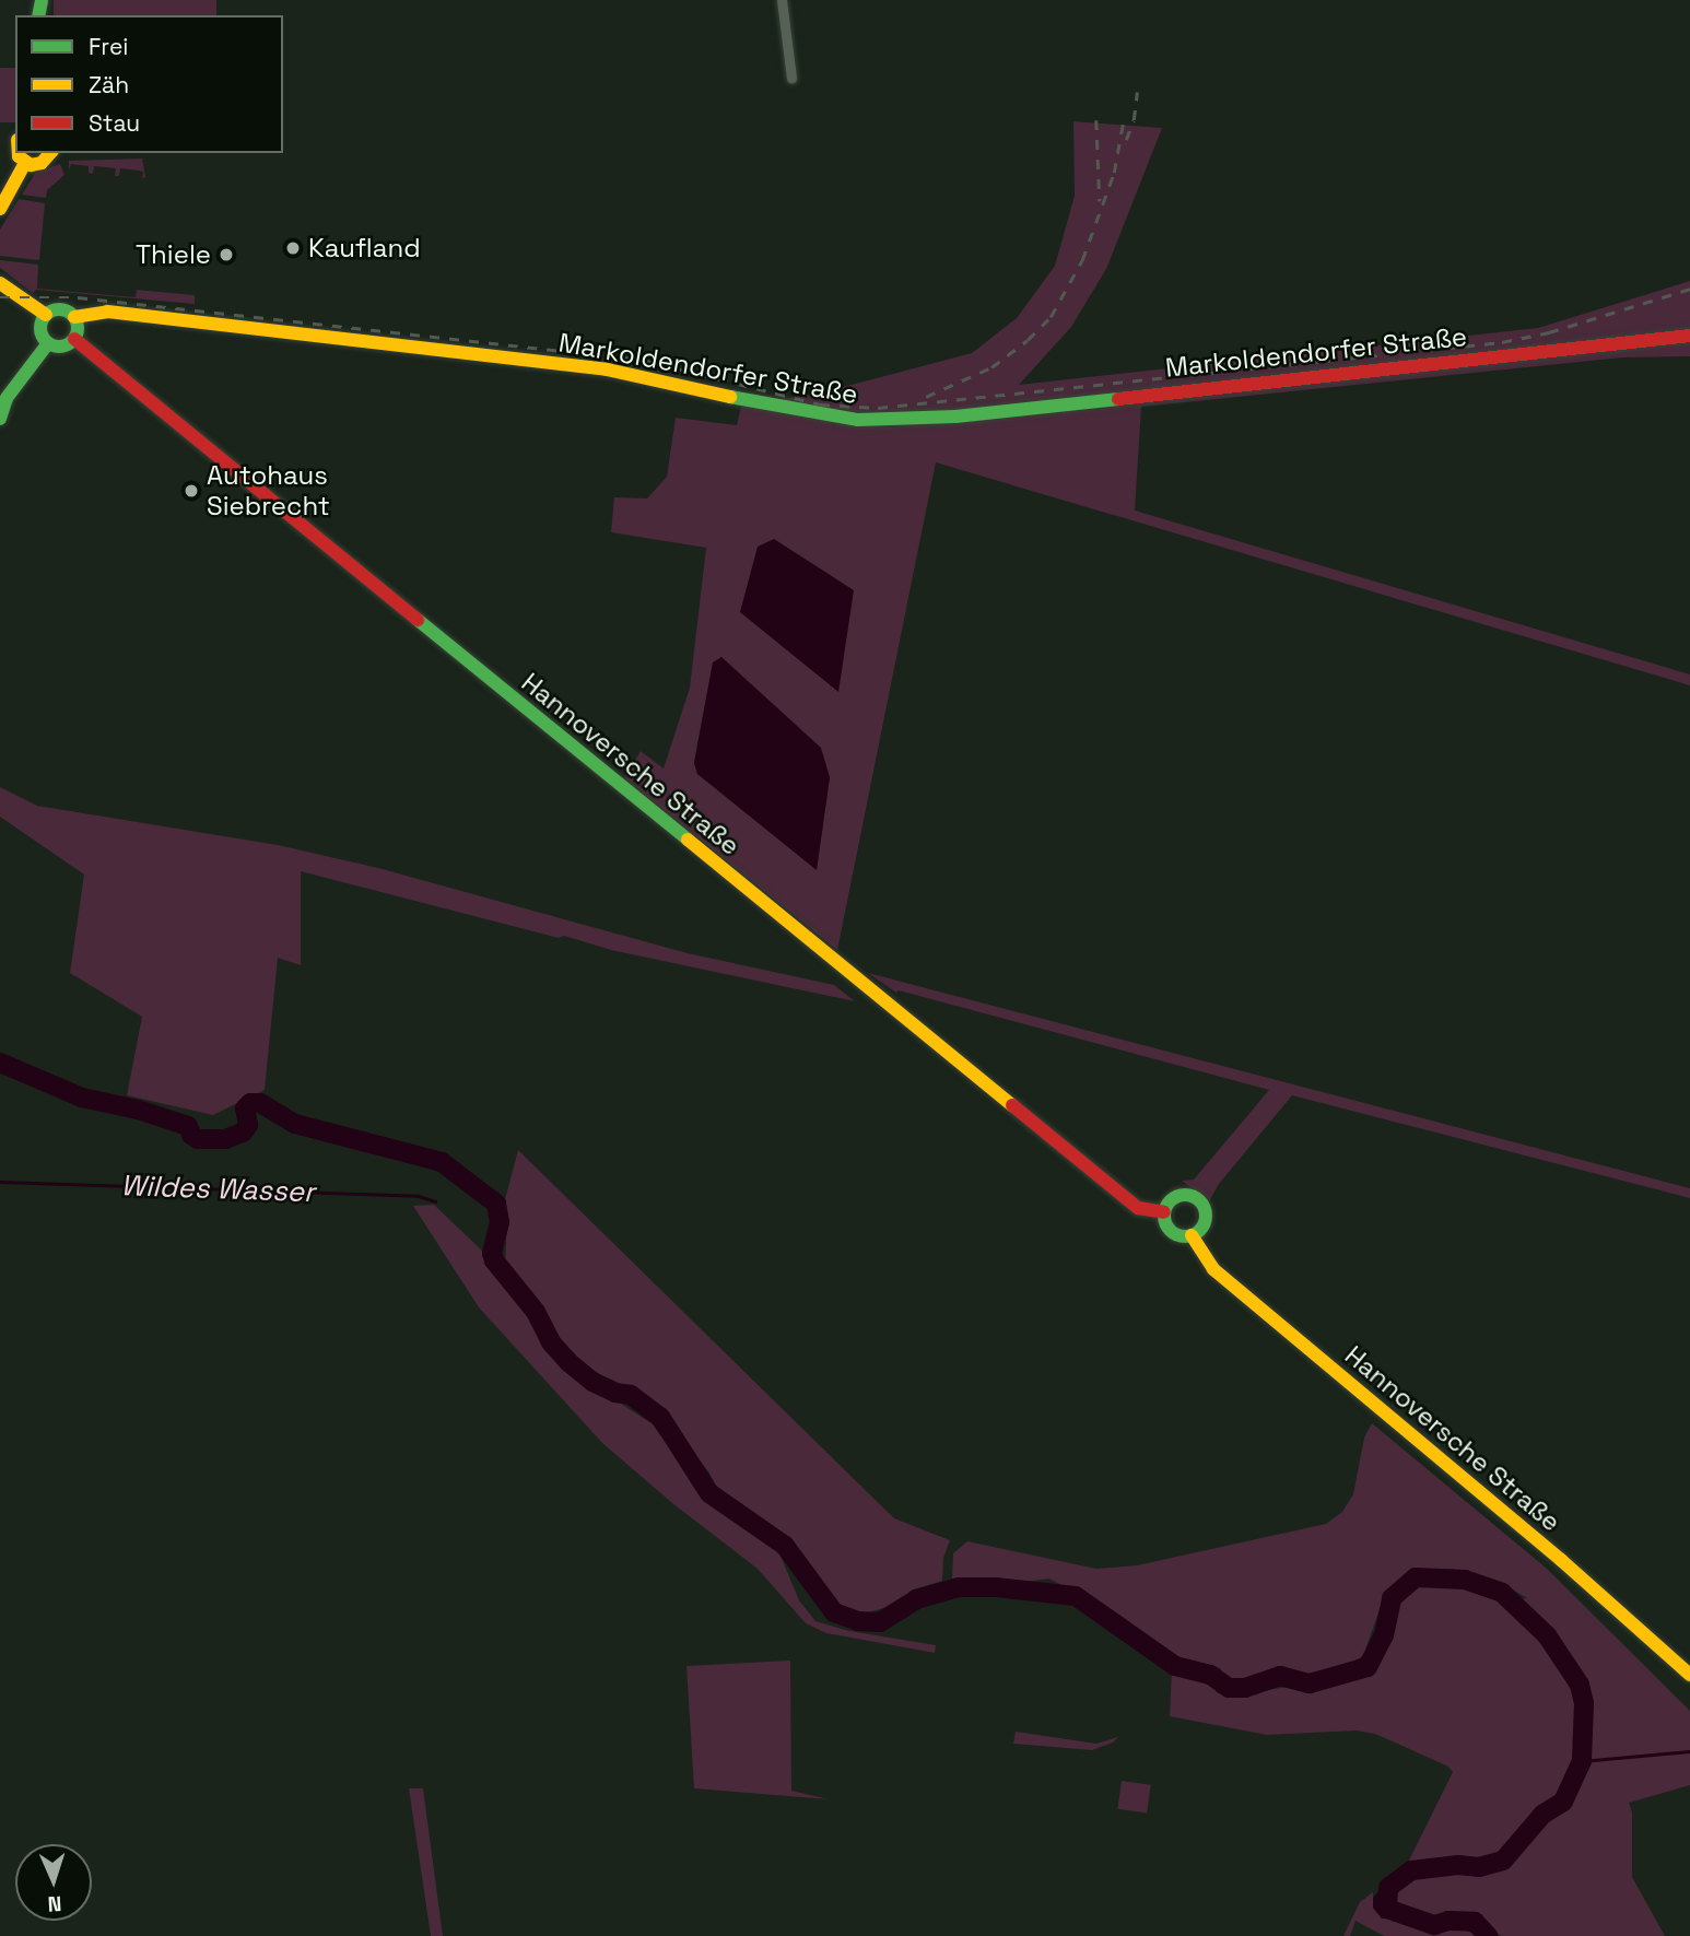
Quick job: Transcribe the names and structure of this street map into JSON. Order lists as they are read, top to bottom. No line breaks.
{"streets":{"main road":["Markoldendorfer Straße","Hannoversche Straße"]},"crossings":[["Markoldendorfer Straße","Hannoversche Straße"]],"water":["Wildes Wasser"],"places":["Kaufland","Thiele","Autohaus Siebrecht"],"legend":["Frei","Zäh","Stau"],"north":"bottom"}
